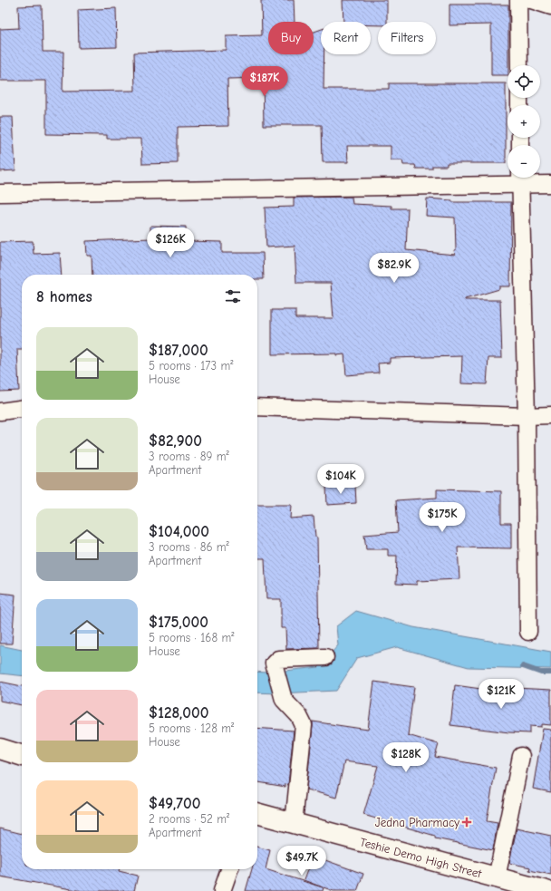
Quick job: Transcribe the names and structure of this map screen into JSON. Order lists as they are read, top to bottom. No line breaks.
{"streets":{"street":["Teshie Demo High Street"]},"places":{"health":["Jedna Pharmacy"]},"page":{"chip":["Buy","Rent","Filters"],"map_buttons":["+","−"],"price":["$187K","$126K","$82.9K","$104K","$175K","$121K","$128K","$49.7K"],"heading":"8 homes","list":[{"name":"$187,000","note":"5 rooms · 173 m² · House"},{"name":"$82,900","note":"3 rooms · 89 m² · Apartment"},{"name":"$104,000","note":"3 rooms · 86 m² · Apartment"},{"name":"$175,000","note":"5 rooms · 168 m² · House"},{"name":"$128,000","note":"5 rooms · 128 m² · House"},{"name":"$49,700","note":"2 rooms · 52 m² · Apartment"}]}}
